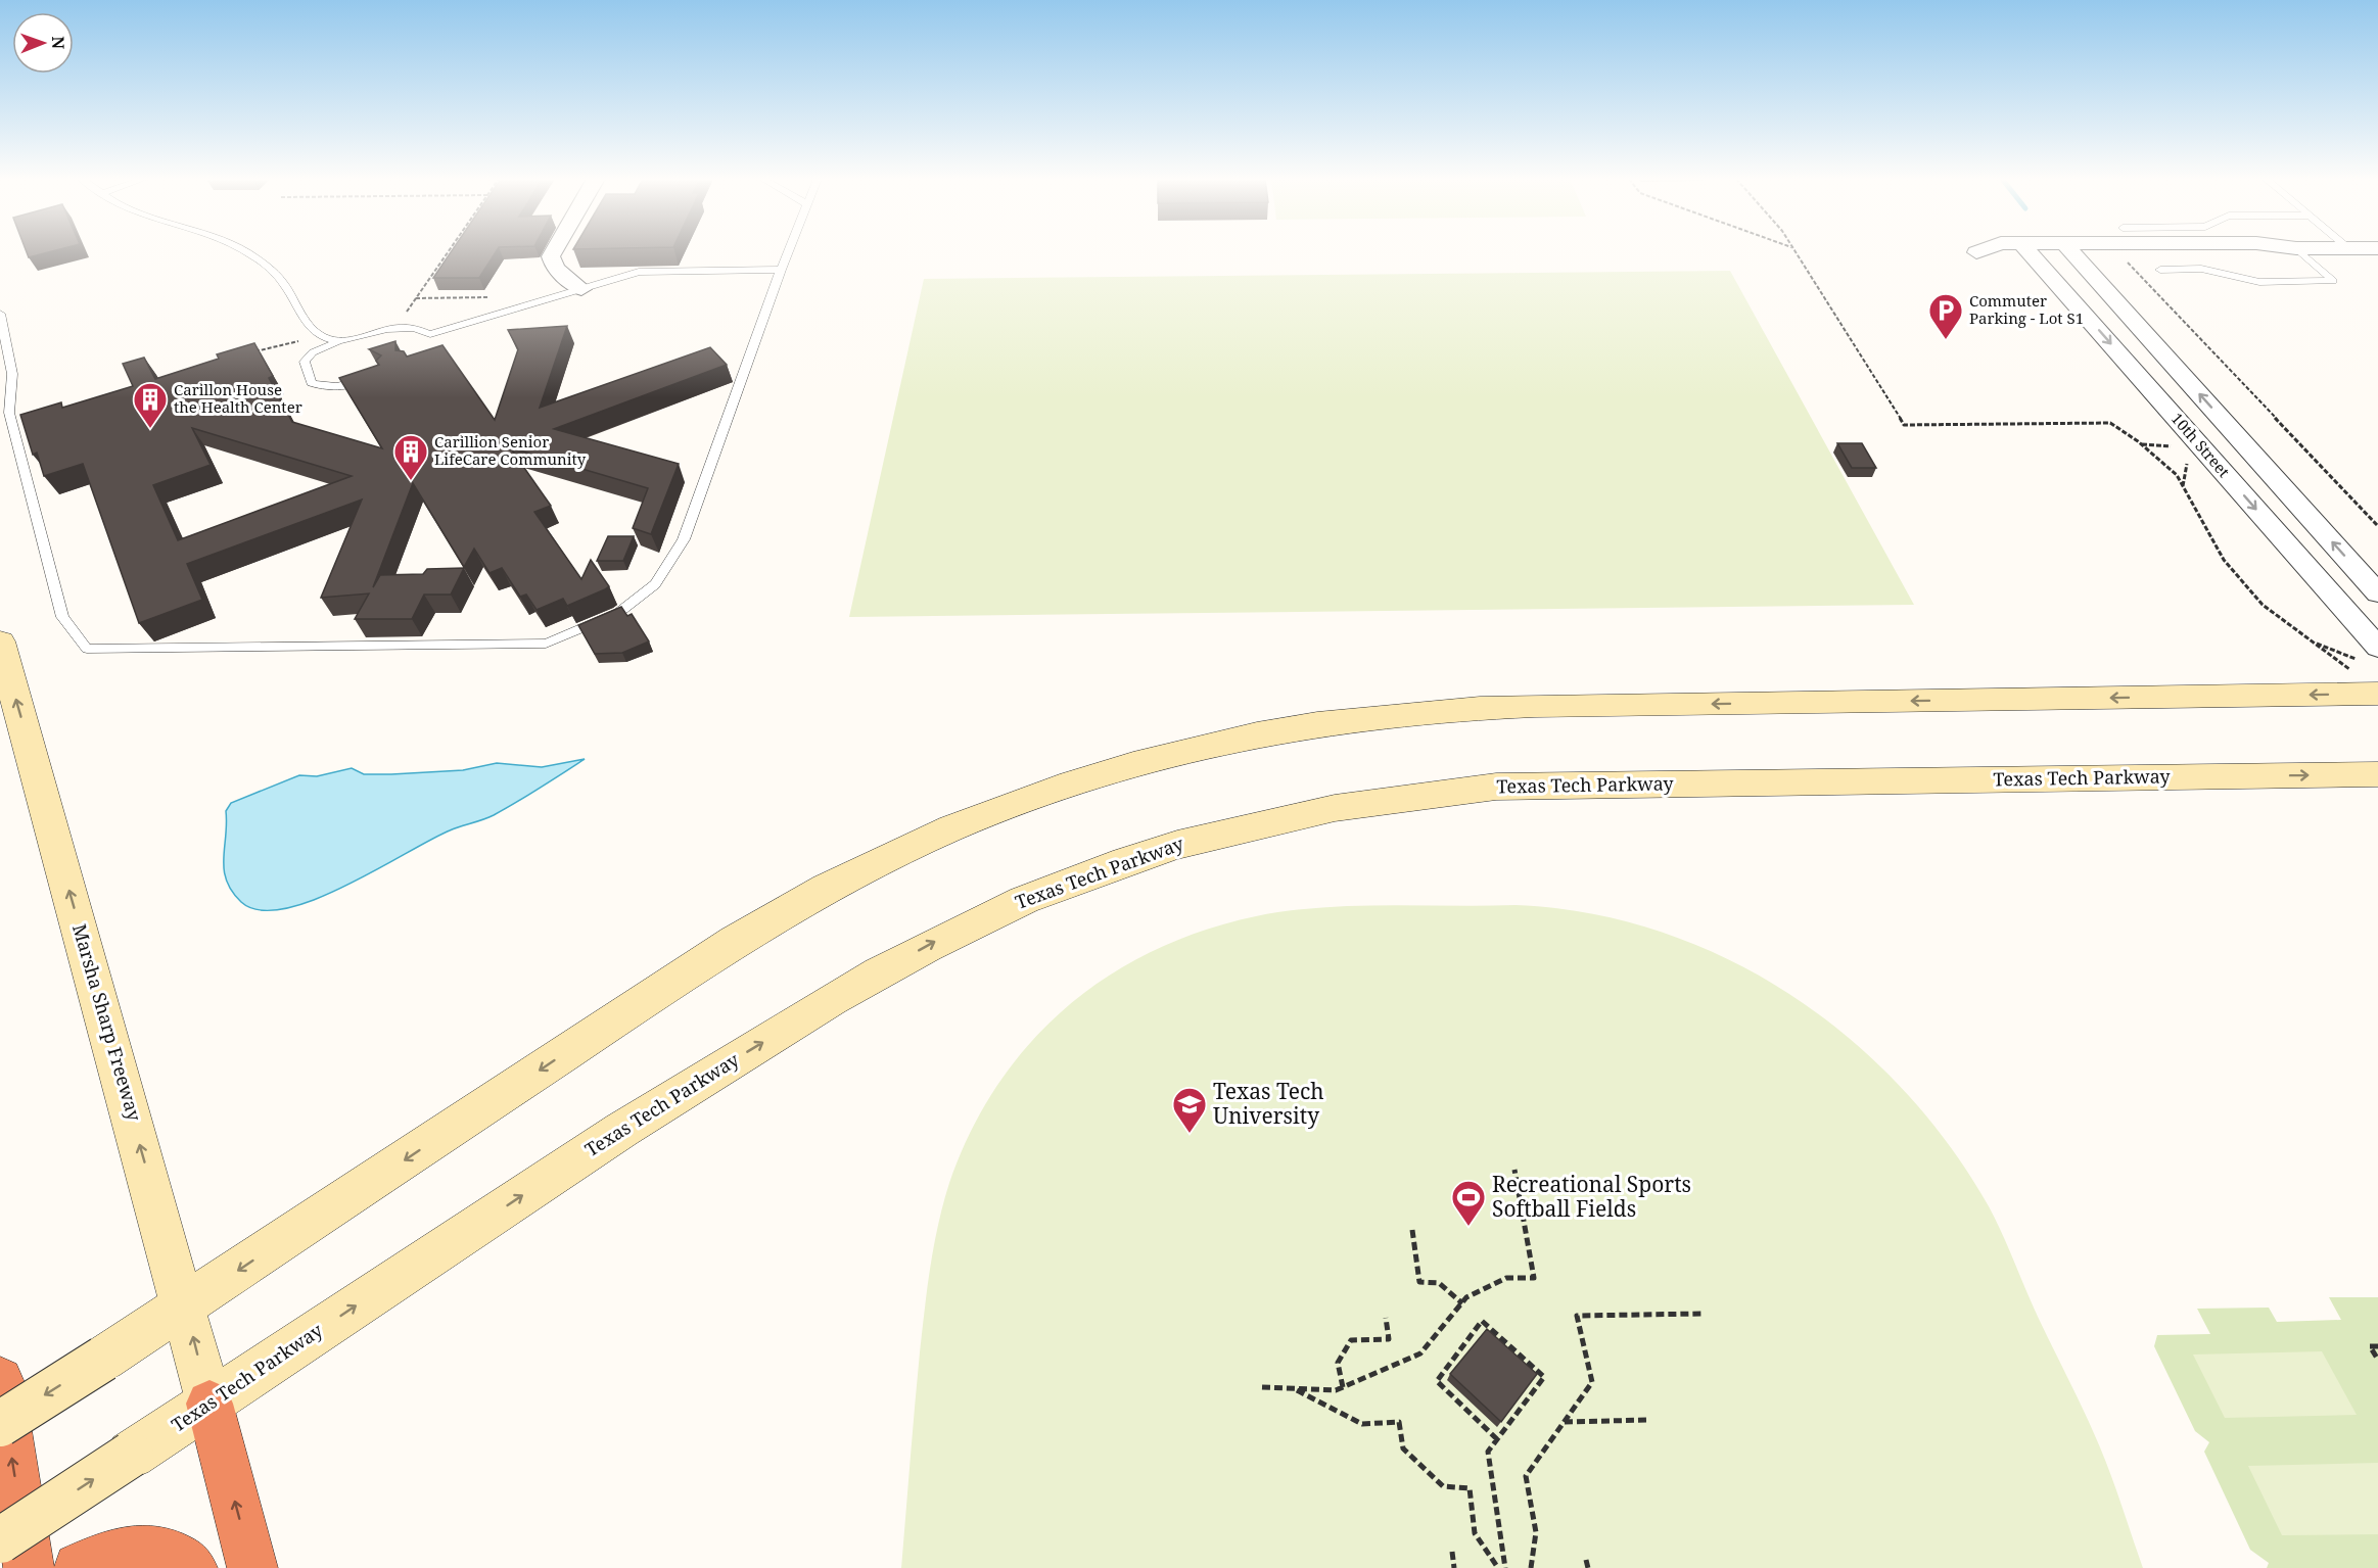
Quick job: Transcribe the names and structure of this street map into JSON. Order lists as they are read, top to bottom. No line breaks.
{"streets":{"main road":["Texas Tech Parkway","Marsha Sharp Freeway"],"street":["10th Street"]},"crossings":[["Texas Tech Parkway","Marsha Sharp Freeway"]],"one_way":["Marsha Sharp Freeway"],"places":{"parking":["Commuter Parking - Lot S1"],"building":["Carillon House the Health Center","Carillion Senior LifeCare Community"],"school or university":["Texas Tech University"],"sports":["Recreational Sports Softball Fields"]},"north":"right"}
